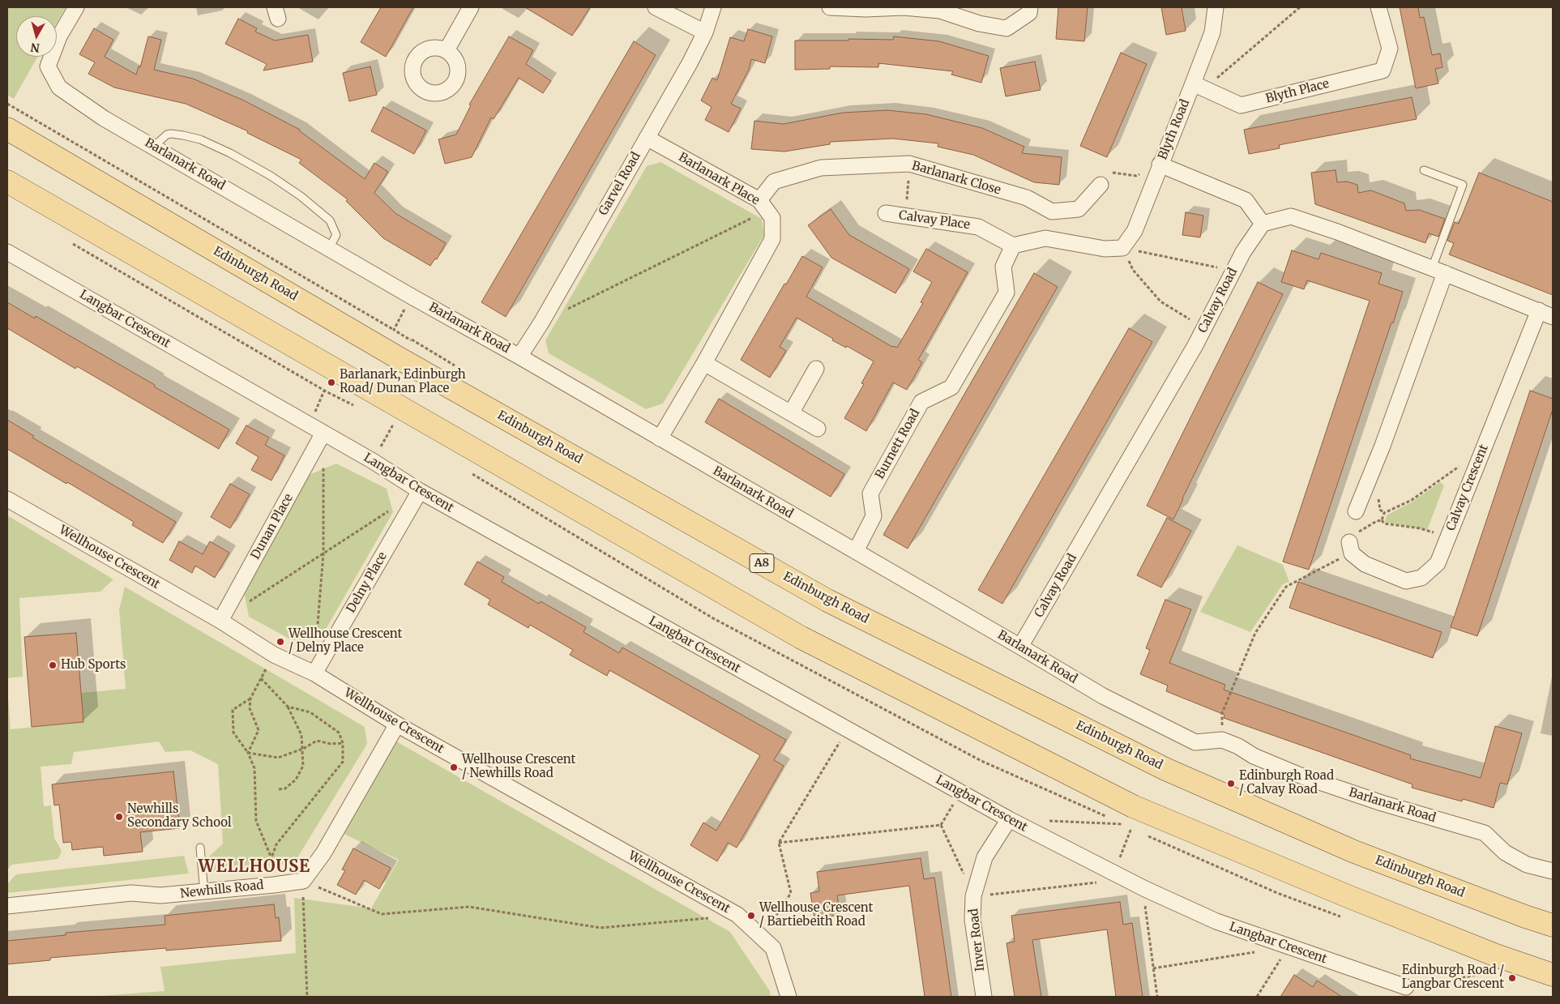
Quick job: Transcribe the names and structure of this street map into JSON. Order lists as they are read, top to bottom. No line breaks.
{"streets":{"main road":["Edinburgh Road","A8"],"street":["Blyth Place","Blyth Road","Barlanark Road","Barlanark Close","Barlanark Place","Garvel Road","Calvay Place","Calvay Road","Langbar Crescent","Burnett Road","Calvay Crescent","Dunan Place","Wellhouse Crescent","Delny Place","Newhills Road","Inver Road"]},"crossings":[["Blyth Place","Blyth Road"],["Barlanark Road","Barlanark Place"],["Barlanark Road","Garvel Road"],["Barlanark Road","Calvay Road"],["Barlanark Road","Burnett Road"],["Barlanark Close","Barlanark Place"],["Barlanark Place","Garvel Road"],["Calvay Place","Burnett Road"],["Langbar Crescent","Dunan Place"],["Langbar Crescent","Delny Place"],["Langbar Crescent","Inver Road"],["Dunan Place","Wellhouse Crescent"],["Wellhouse Crescent","Delny Place"]],"districts":["WELLHOUSE"],"places":["Barlanark, Edinburgh Road/ Dunan Place","Wellhouse Crescent / Delny Place","Hub Sports","Wellhouse Crescent / Newhills Road","Edinburgh Road / Calvay Road","Newhills Secondary School","Wellhouse Crescent / Bartiebeith Road","Edinburgh Road / Langbar Crescent"],"north":"bottom"}
